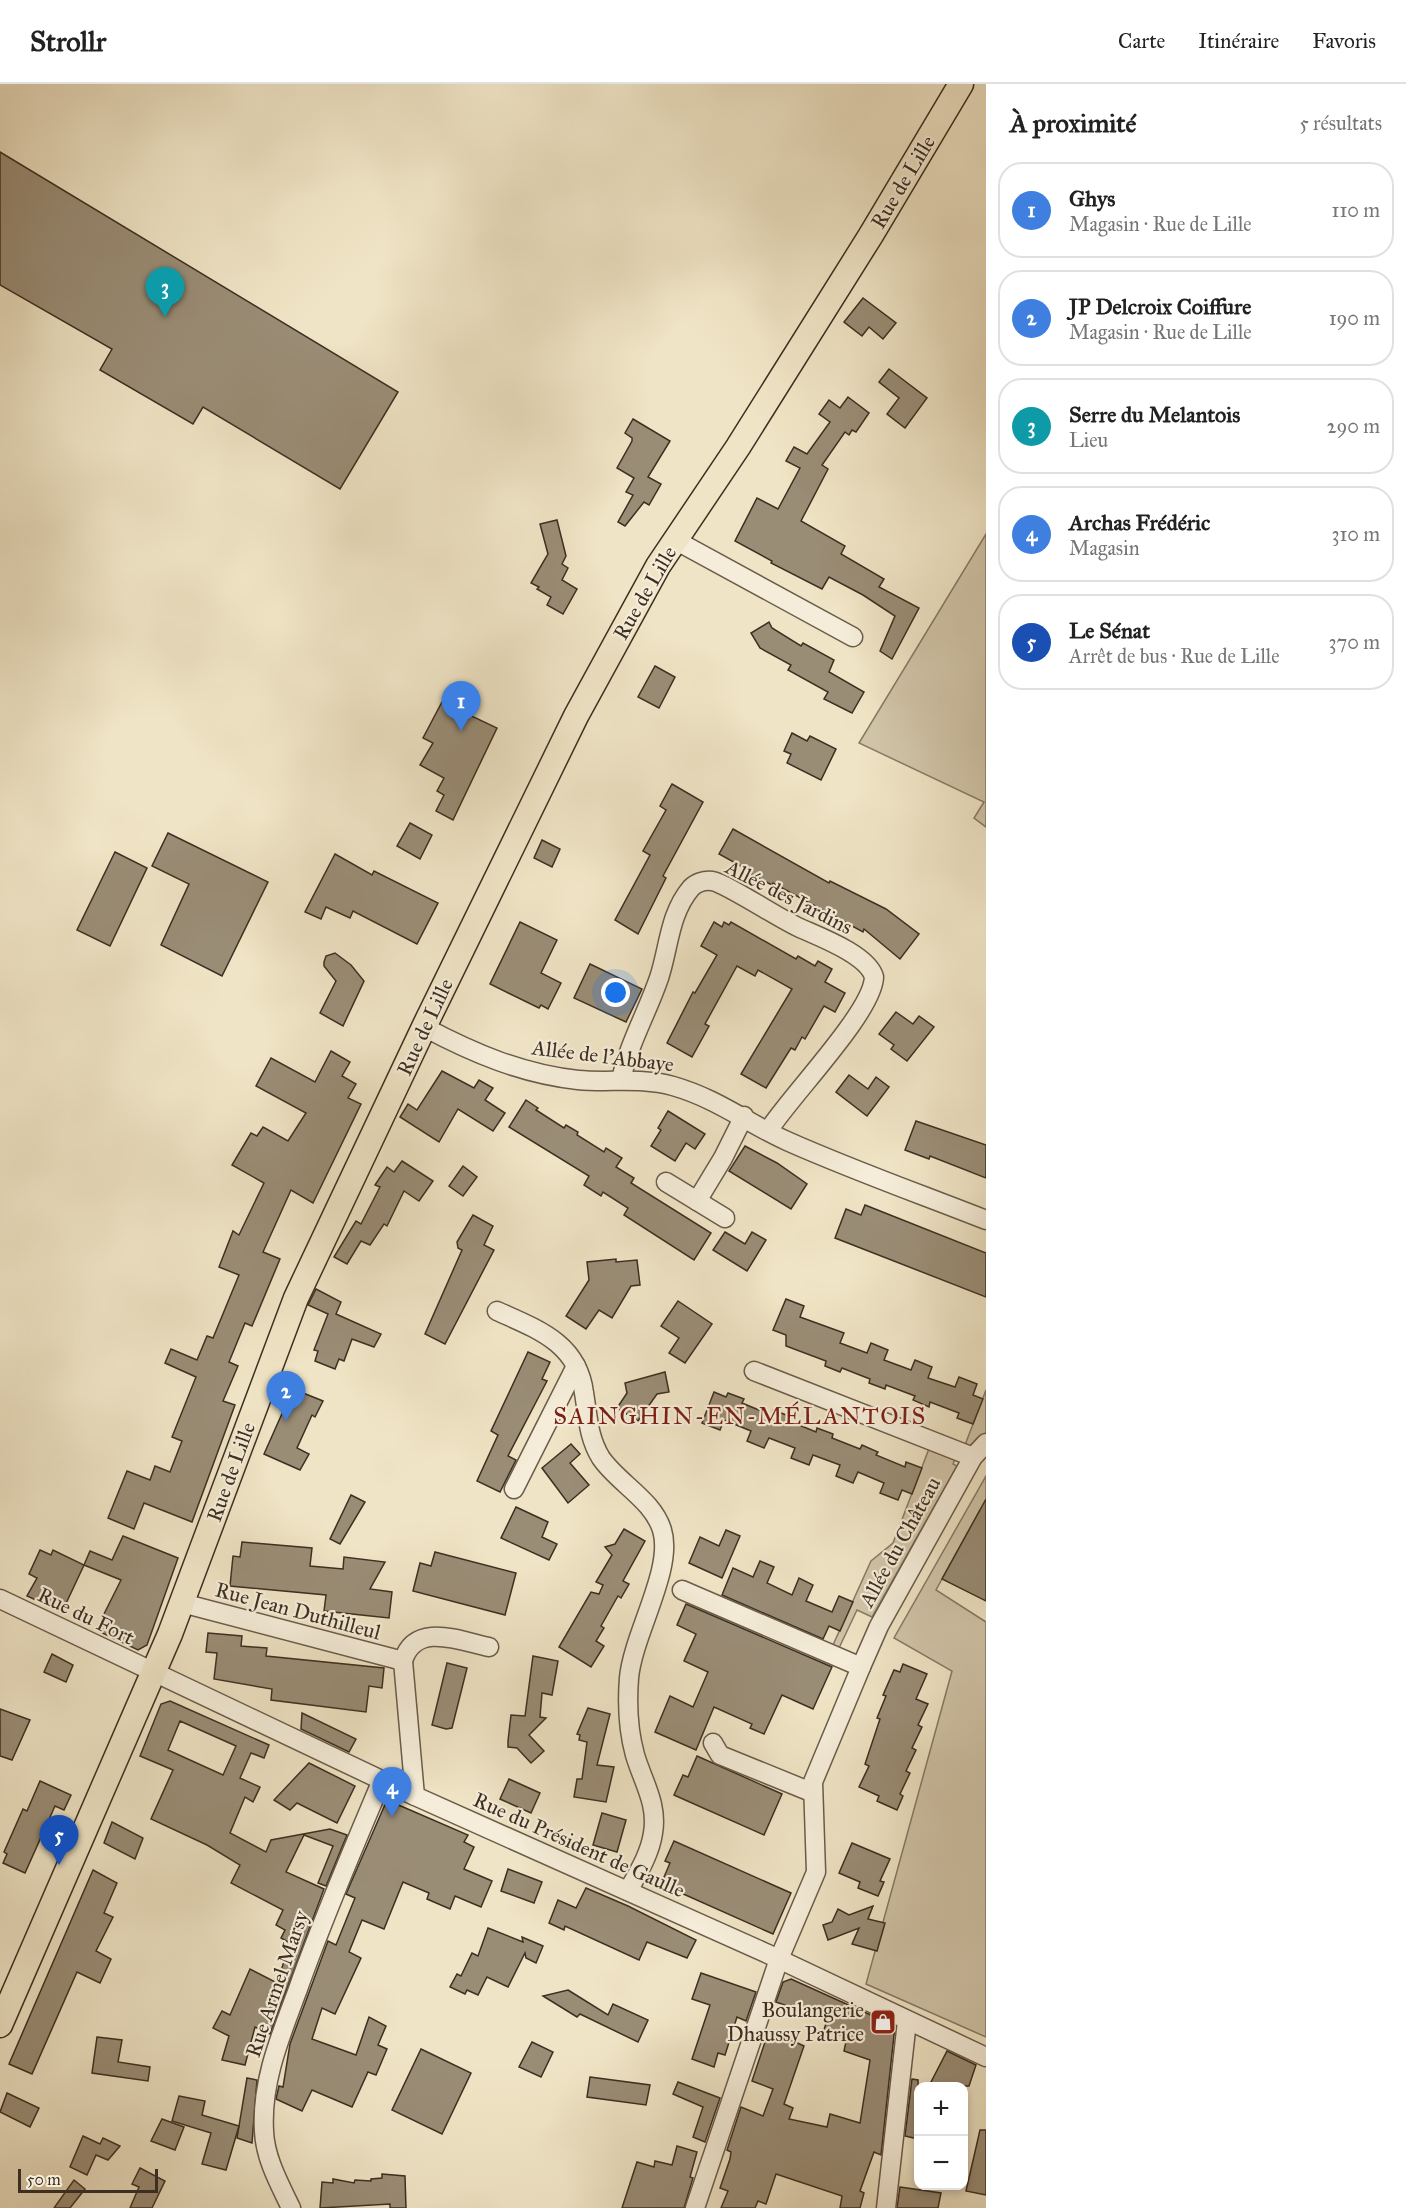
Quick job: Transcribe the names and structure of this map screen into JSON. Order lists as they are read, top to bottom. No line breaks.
{"streets":{"main road":["Rue de Lille"],"street":["Allée des Jardins","Allée de l'Abbaye","Allée du Château","Rue Jean Duthilleul","Rue du Fort","Rue du Président de Gaulle","Rue Armel Marsy"]},"crossings":[["Rue de Lille","Allée de l'Abbaye"],["Rue de Lille","Rue Jean Duthilleul"],["Rue de Lille","Rue du Fort"],["Rue de Lille","Rue du Président de Gaulle"],["Allée des Jardins","Allée de l'Abbaye"],["Allée du Château","Rue du Président de Gaulle"],["Rue Jean Duthilleul","Rue du Président de Gaulle"],["Rue du Fort","Rue du Président de Gaulle"],["Rue du Président de Gaulle","Rue Armel Marsy"]],"districts":["SAINGHIN-EN-MÉLANTOIS"],"places":{"shop":["Boulangerie Dhaussy Patrice"]},"scale_bar":"50 m","page":{"header":"Strollr","nav":["Carte","Itinéraire","Favoris"],"heading":["À proximité","5 résultats"],"list":[{"mark":"1","name":"Ghys","note":"Magasin · Rue de Lille","value":"110 m"},{"mark":"2","name":"JP Delcroix Coiffure","note":"Magasin · Rue de Lille","value":"190 m"},{"mark":"3","name":"Serre du Melantois","note":"Lieu","value":"290 m"},{"mark":"4","name":"Archas Frédéric","note":"Magasin","value":"310 m"},{"mark":"5","name":"Le Sénat","note":"Arrêt de bus · Rue de Lille","value":"370 m"}],"pins":["3","1","2","4","5"],"map_buttons":["+","−"],"scale":"50 m"}}
